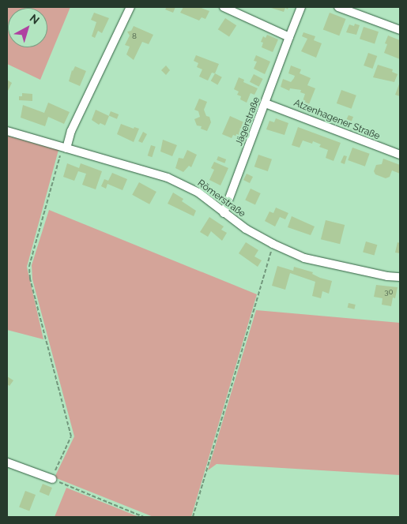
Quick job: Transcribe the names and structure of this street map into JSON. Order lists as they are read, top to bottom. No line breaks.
{"streets":{"street":["Atzenhagener Straße","Jägerstraße","Römerstraße"]},"crossings":[["Atzenhagener Straße","Jägerstraße"],["Jägerstraße","Römerstraße"]],"house_numbers":["8","30"],"north":"top right"}
